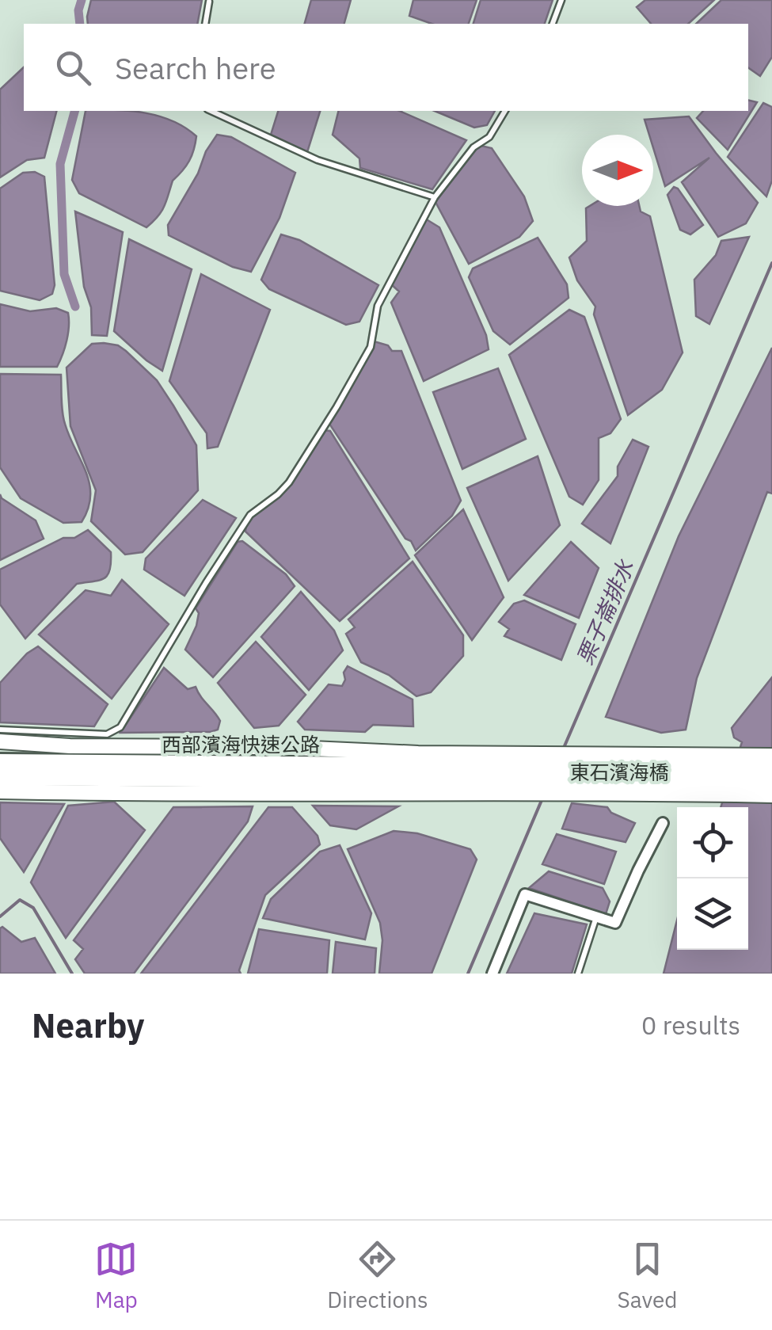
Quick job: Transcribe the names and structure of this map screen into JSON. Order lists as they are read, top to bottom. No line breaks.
{"streets":{"highway":["西部濱海快速公路","東石濱海橋"]},"crossings":[["西部濱海快速公路","東石濱海橋"]],"water":["栗子崙排水"],"north":"right","page":{"search":"Search here","heading":["Nearby","0 results"],"nav":["Map","Directions","Saved"]}}
